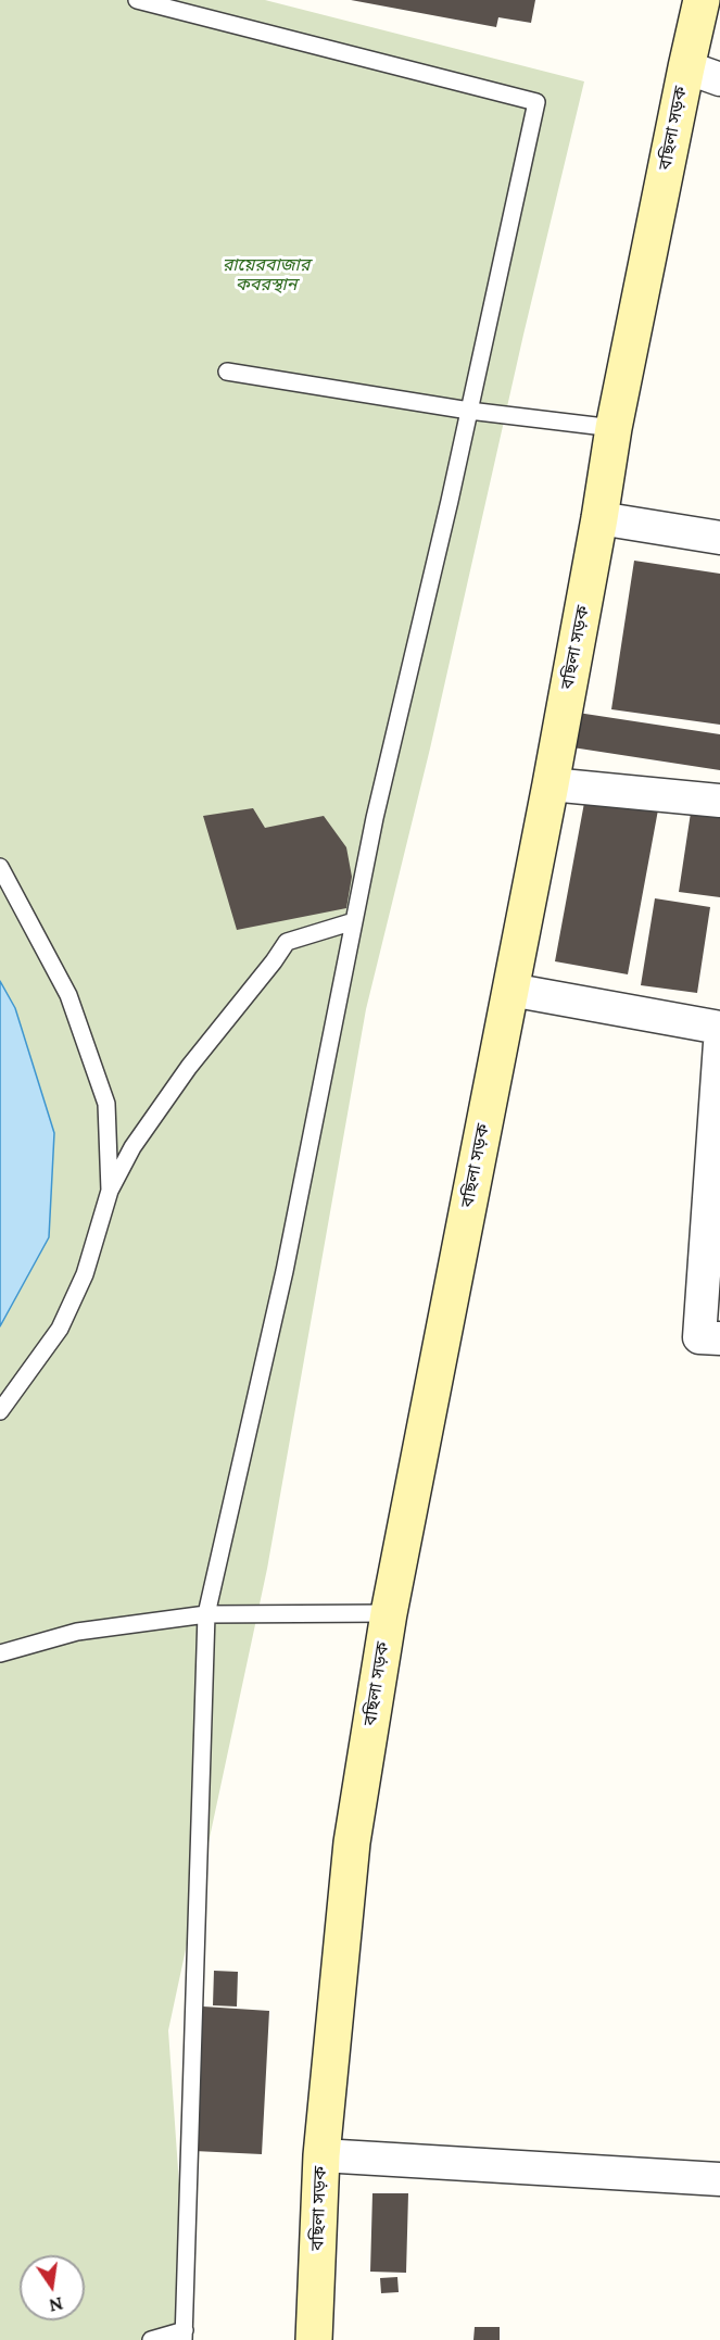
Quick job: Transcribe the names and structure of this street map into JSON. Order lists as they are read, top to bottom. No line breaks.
{"streets":{"main road":["বছিলা সড়ক"]},"parks":["রায়েরবাজার কবরস্থান"],"north":"bottom"}
